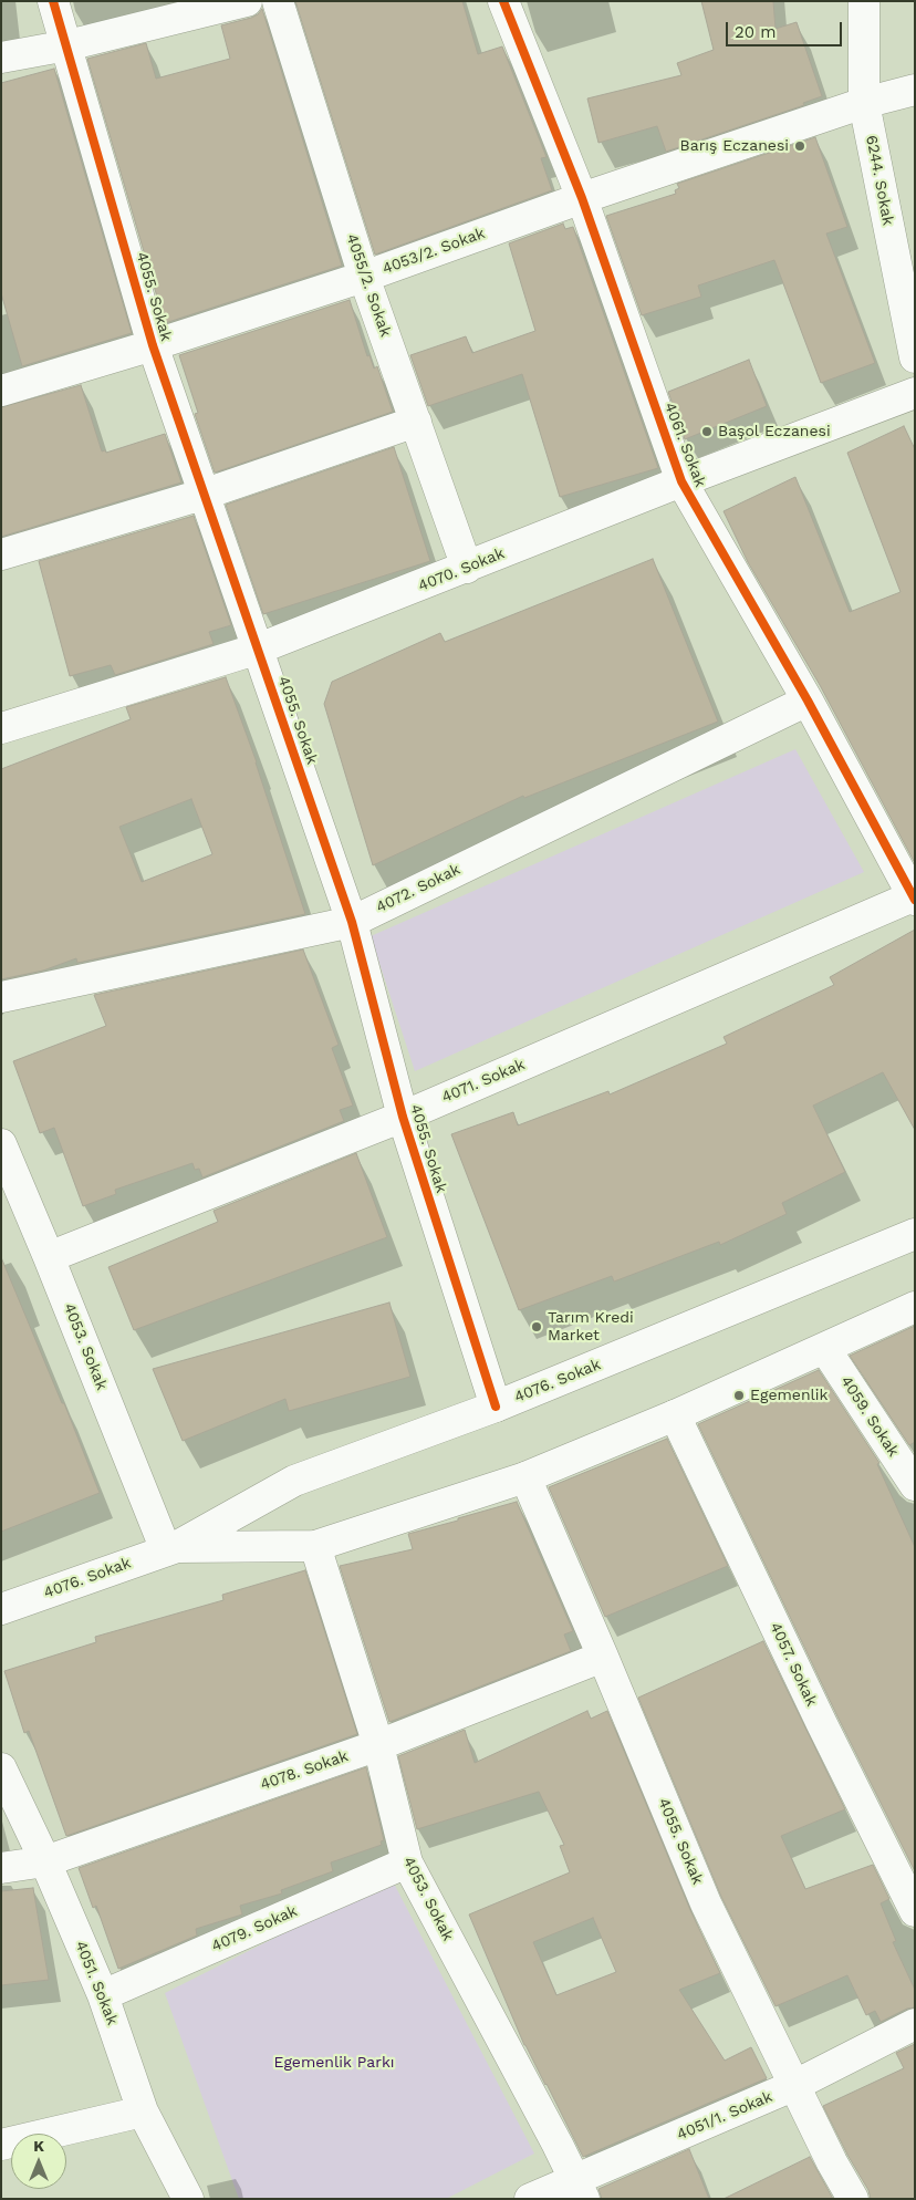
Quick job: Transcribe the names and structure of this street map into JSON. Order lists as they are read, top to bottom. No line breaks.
{"streets":{"street":["6244. Sokak","4053/2. Sokak","4055/2. Sokak","4055. Sokak","4061. Sokak","4070. Sokak","4072. Sokak","4071. Sokak","4053. Sokak","4076. Sokak","4059. Sokak","4057. Sokak","4078. Sokak","4079. Sokak","4051. Sokak","4051/1. Sokak"]},"crossings":[["6244. Sokak","4053/2. Sokak"],["4053/2. Sokak","4055/2. Sokak"],["4053/2. Sokak","4055. Sokak"],["4053/2. Sokak","4061. Sokak"],["4055/2. Sokak","4070. Sokak"],["4055. Sokak","4070. Sokak"],["4055. Sokak","4072. Sokak"],["4055. Sokak","4071. Sokak"],["4055. Sokak","4076. Sokak"],["4055. Sokak","4078. Sokak"],["4055. Sokak","4051/1. Sokak"],["4061. Sokak","4070. Sokak"],["4061. Sokak","4072. Sokak"],["4061. Sokak","4071. Sokak"],["4071. Sokak","4053. Sokak"],["4053. Sokak","4076. Sokak"],["4053. Sokak","4078. Sokak"],["4053. Sokak","4079. Sokak"],["4053. Sokak","4051/1. Sokak"],["4076. Sokak","4059. Sokak"],["4076. Sokak","4057. Sokak"],["4078. Sokak","4051. Sokak"],["4079. Sokak","4051. Sokak"]],"parks":["Egemenlik Parkı"],"places":["Barış Eczanesi","Başol Eczanesi","Tarım Kredi Market","Egemenlik"],"scale_bar":"20 m","north":"top"}
